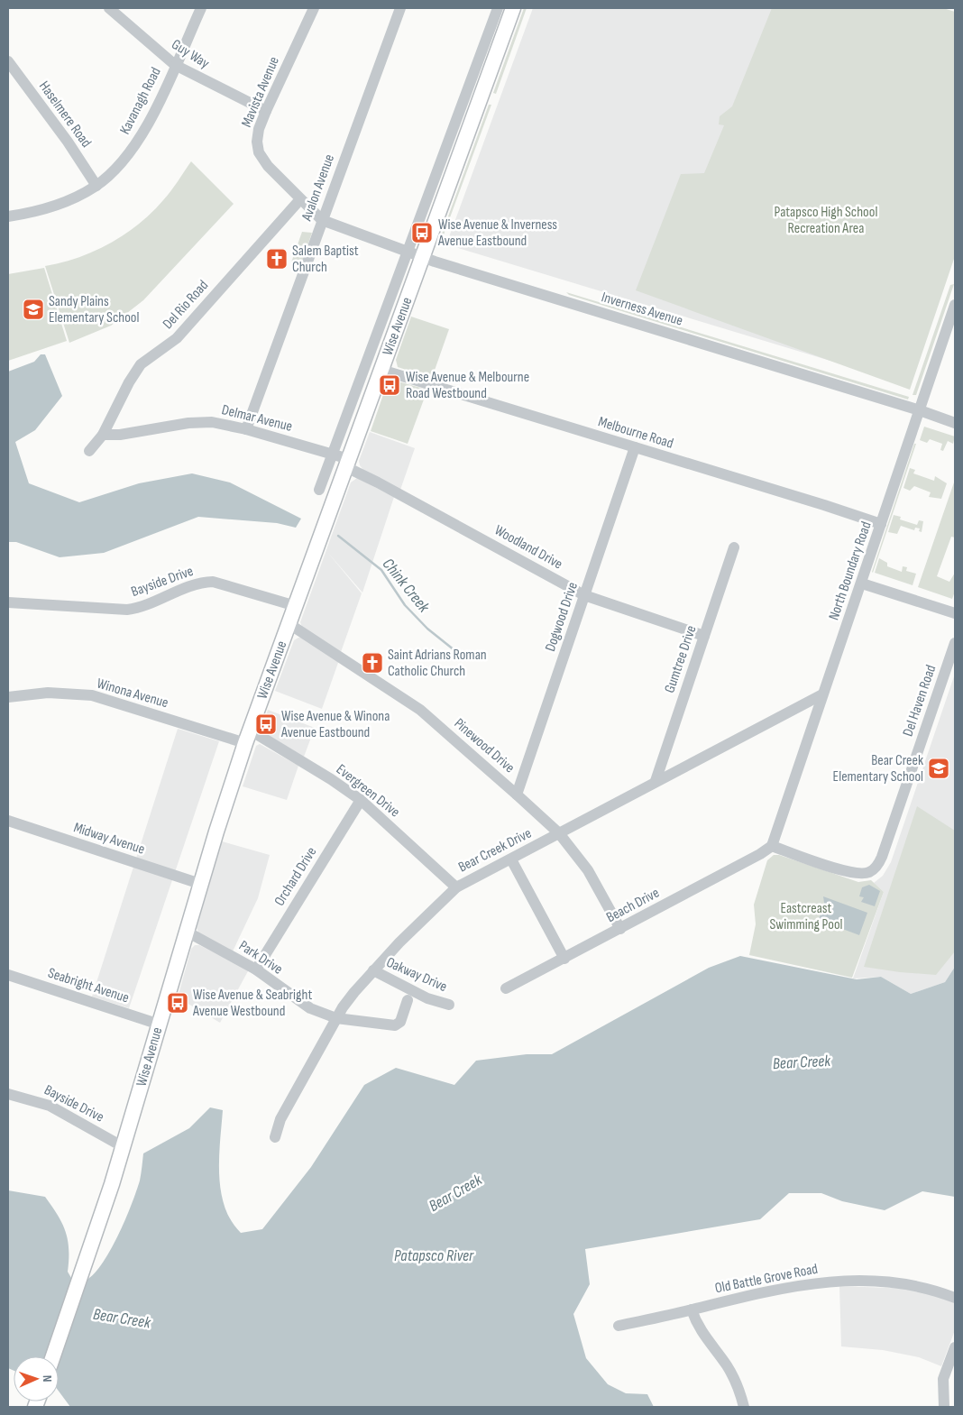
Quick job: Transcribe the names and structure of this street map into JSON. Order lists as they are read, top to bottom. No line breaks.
{"streets":{"main road":["Wise Avenue"],"street":["Guy Way","Mavista Avenue","Kavanagh Road","Haselmere Road","Avalon Avenue","Del Rio Road","Inverness Avenue","Delmar Avenue","Melbourne Road","Woodland Drive","North Boundary Road","Bayside Drive","Dogwood Drive","Gumtree Drive","Winona Avenue","Del Haven Road","Pinewood Drive","Evergreen Drive","Midway Avenue","Bear Creek Drive","Orchard Drive","Beach Drive","Park Drive","Oakway Drive","Seabright Avenue","Old Battle Grove Road"]},"crossings":[["Guy Way","Mavista Avenue"],["Guy Way","Kavanagh Road"],["Mavista Avenue","Avalon Avenue"],["Mavista Avenue","Del Rio Road"],["Mavista Avenue","Inverness Avenue"],["Kavanagh Road","Haselmere Road"],["Avalon Avenue","Inverness Avenue"],["Avalon Avenue","Delmar Avenue"],["Del Rio Road","Delmar Avenue"],["Inverness Avenue","Wise Avenue"],["Inverness Avenue","North Boundary Road"],["Wise Avenue","Delmar Avenue"],["Wise Avenue","Melbourne Road"],["Wise Avenue","Woodland Drive"],["Wise Avenue","Bayside Drive"],["Wise Avenue","Winona Avenue"],["Wise Avenue","Pinewood Drive"],["Wise Avenue","Evergreen Drive"],["Wise Avenue","Midway Avenue"],["Wise Avenue","Park Drive"],["Wise Avenue","Seabright Avenue"],["Delmar Avenue","Woodland Drive"],["Melbourne Road","North Boundary Road"],["Melbourne Road","Dogwood Drive"],["Woodland Drive","Dogwood Drive"],["Woodland Drive","Gumtree Drive"],["North Boundary Road","Del Haven Road"],["North Boundary Road","Bear Creek Drive"],["North Boundary Road","Beach Drive"],["Dogwood Drive","Pinewood Drive"],["Gumtree Drive","Bear Creek Drive"],["Winona Avenue","Evergreen Drive"],["Del Haven Road","Beach Drive"],["Pinewood Drive","Bear Creek Drive"],["Pinewood Drive","Beach Drive"],["Evergreen Drive","Bear Creek Drive"],["Evergreen Drive","Orchard Drive"],["Bear Creek Drive","Park Drive"],["Bear Creek Drive","Oakway Drive"],["Orchard Drive","Park Drive"]],"water":["Chink Creek","Bear Creek","Patapsco River"],"parks":["Patapsco High School Recreation Area","Eastcreast Swimming Pool"],"places":{"bus stop":["Wise Avenue & Inverness Avenue Eastbound","Wise Avenue & Melbourne Road Westbound","Wise Avenue & Winona Avenue Eastbound","Wise Avenue & Seabright Avenue Westbound"],"church":["Salem Baptist Church","Saint Adrians Roman Catholic Church"],"school or university":["Sandy Plains Elementary School","Bear Creek Elementary School"]},"north":"right"}
